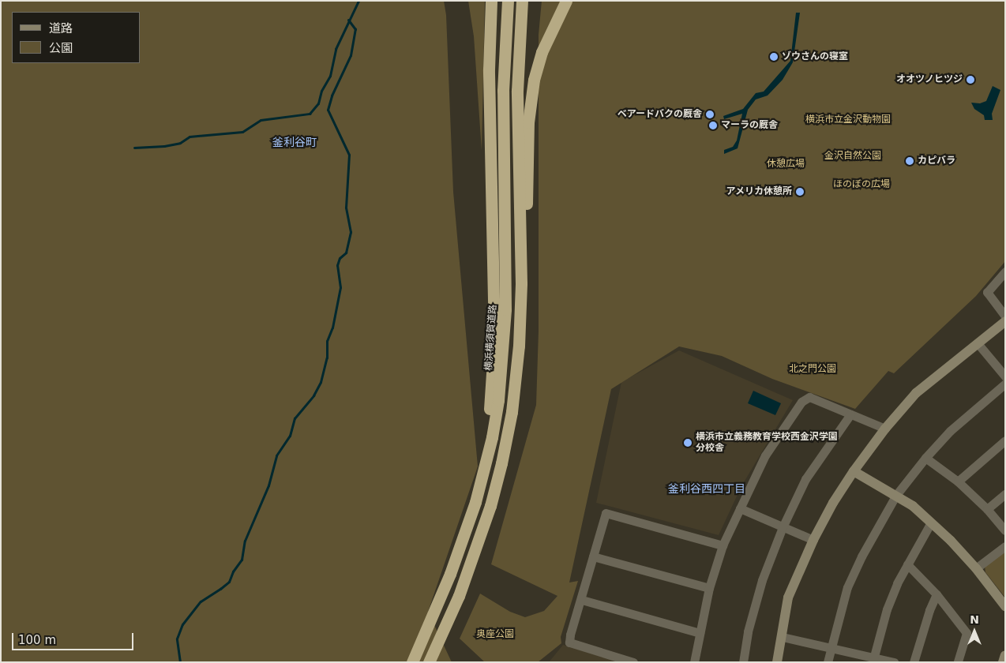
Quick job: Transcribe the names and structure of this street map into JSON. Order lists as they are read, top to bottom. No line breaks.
{"streets":{"highway":["横浜横須賀道路"]},"districts":["釜利谷町","釜利谷西四丁目"],"parks":["横浜市立金沢動物園","金沢自然公園","休憩広場","ほのぼの広場","北之門公園","奥座公園"],"places":["ゾウさんの寝室","オオツノヒツジ","ベアードバクの厩舎","マーラの厩舎","カピバラ","アメリカ休憩所","横浜市立義務教育学校西金沢学園 分校舎"],"legend":["道路","公園"],"scale_bar":"100 m","north":"top"}
